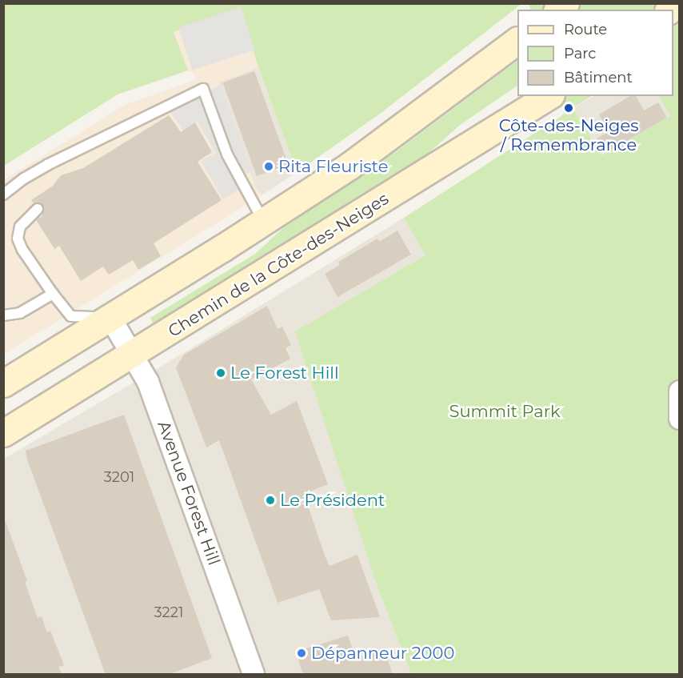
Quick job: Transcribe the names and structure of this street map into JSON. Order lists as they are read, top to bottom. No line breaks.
{"streets":{"main road":["Chemin de la Côte-des-Neiges"],"street":["Avenue Forest Hill"]},"crossings":[["Chemin de la Côte-des-Neiges","Avenue Forest Hill"]],"parks":["Summit Park"],"places":["Côte-des-Neiges / Remembrance","Rita Fleuriste","Le Forest Hill","Le Président","Dépanneur 2000"],"house_numbers":["3201","3221"],"legend":["Route","Parc","Bâtiment"]}
